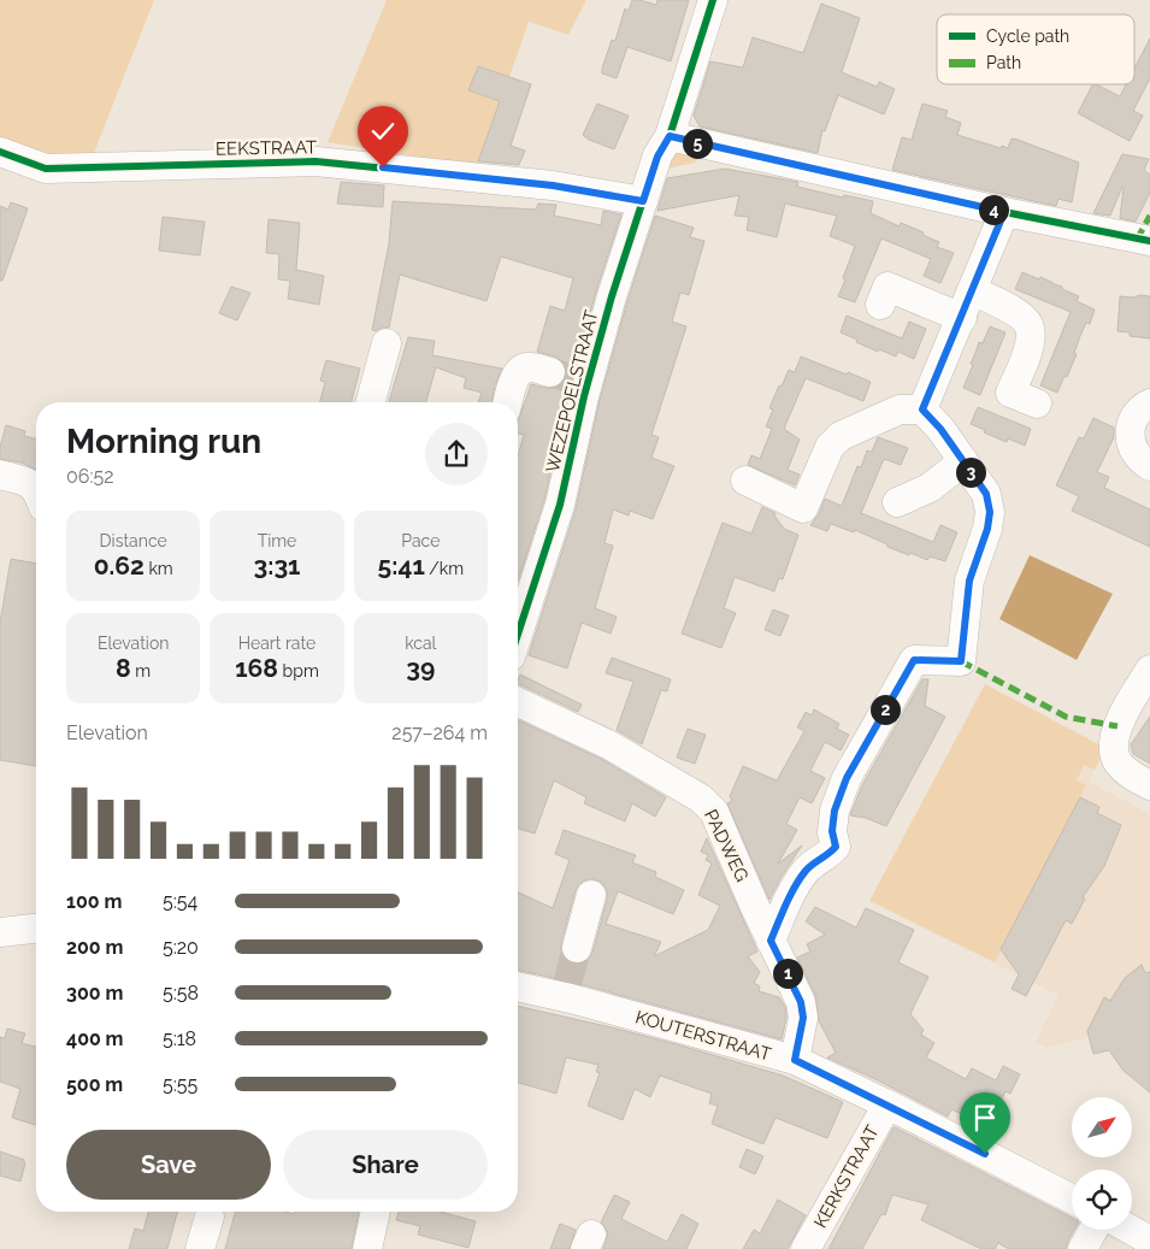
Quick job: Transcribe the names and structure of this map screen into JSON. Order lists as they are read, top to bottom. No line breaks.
{"streets":{"street":["EEKSTRAAT","WEZEPOELSTRAAT","PADWEG","KOUTERSTRAAT","KERKSTRAAT"]},"crossings":[["EEKSTRAAT","WEZEPOELSTRAAT"],["PADWEG","KOUTERSTRAAT"],["KOUTERSTRAAT","KERKSTRAAT"]],"legend":["Cycle path","Path"],"north":"top right","page":{"pins":["5","4","3","2","1"],"heading":["Morning run","06:52"],"stats":[["Distance","0.62 km"],["Time","3:31"],["Pace","5:41 /km"],["Elevation","8 m"],["Heart rate","168 bpm"],["kcal","39"]],"chart":["Elevation","257–264 m"],"list":[{"name":"100 m","note":"5:54"},{"name":"200 m","note":"5:20"},{"name":"300 m","note":"5:58"},{"name":"400 m","note":"5:18"},{"name":"500 m","note":"5:55"}],"buttons":["Save","Share"]}}
